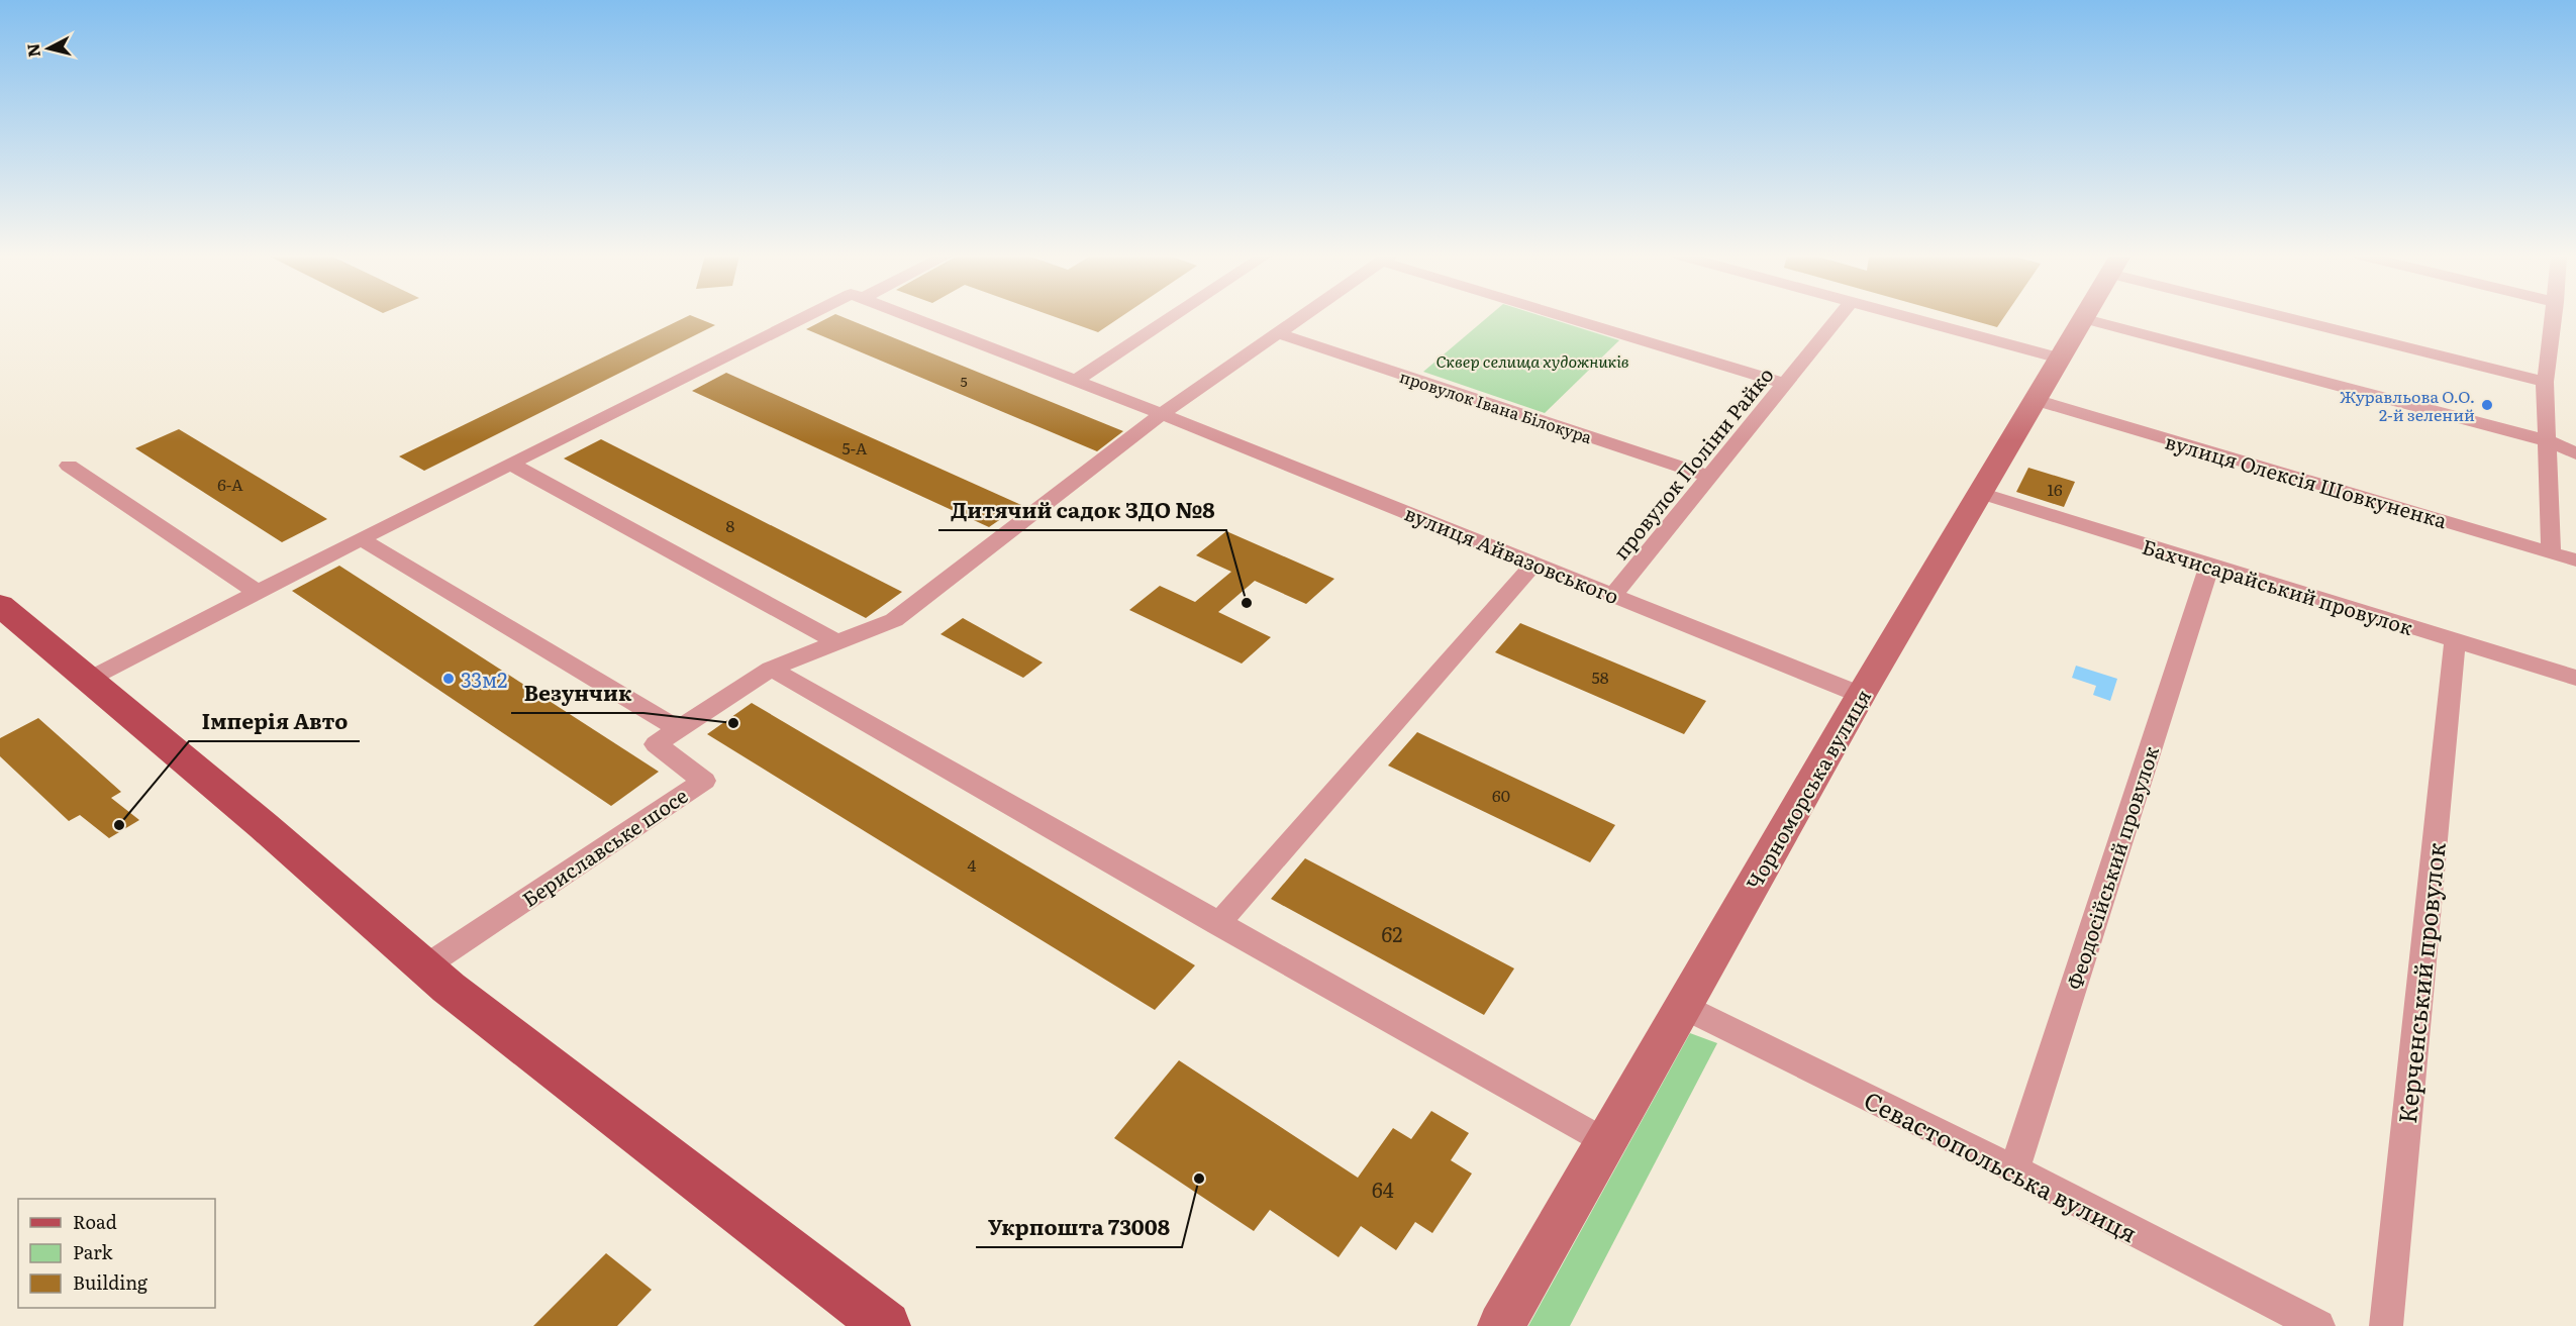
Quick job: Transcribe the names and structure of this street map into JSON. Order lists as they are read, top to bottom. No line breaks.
{"streets":{"street":["провулок Івана Білокура","провулок Поліни Райко","вулиця Олексія Шовкуненка","вулиця Айвазовського","Бахчисарайський провулок","Чорноморська вулиця","Бериславське шосе","Феодосійський провулок","Керченський провулок","Севастопольська вулиця"]},"crossings":[["провулок Івана Білокура","провулок Поліни Райко"],["провулок Поліни Райко","вулиця Айвазовського"],["вулиця Олексія Шовкуненка","Чорноморська вулиця"],["вулиця Айвазовського","Чорноморська вулиця"],["вулиця Айвазовського","Бериславське шосе"],["Бахчисарайський провулок","Чорноморська вулиця"],["Бахчисарайський провулок","Феодосійський провулок"],["Бахчисарайський провулок","Керченський провулок"],["Чорноморська вулиця","Севастопольська вулиця"],["Феодосійський провулок","Севастопольська вулиця"]],"parks":["Сквер селища художників"],"places":["Журавльова О.О. 2-й зелений","Дитячий садок ЗДО №8","33м2","Везунчик","Імперія Авто","Укрпошта 73008"],"house_numbers":["5","5-А","6-А","16","8","58","60","4","62","64"],"legend":["Road","Park","Building"],"north":"left"}
